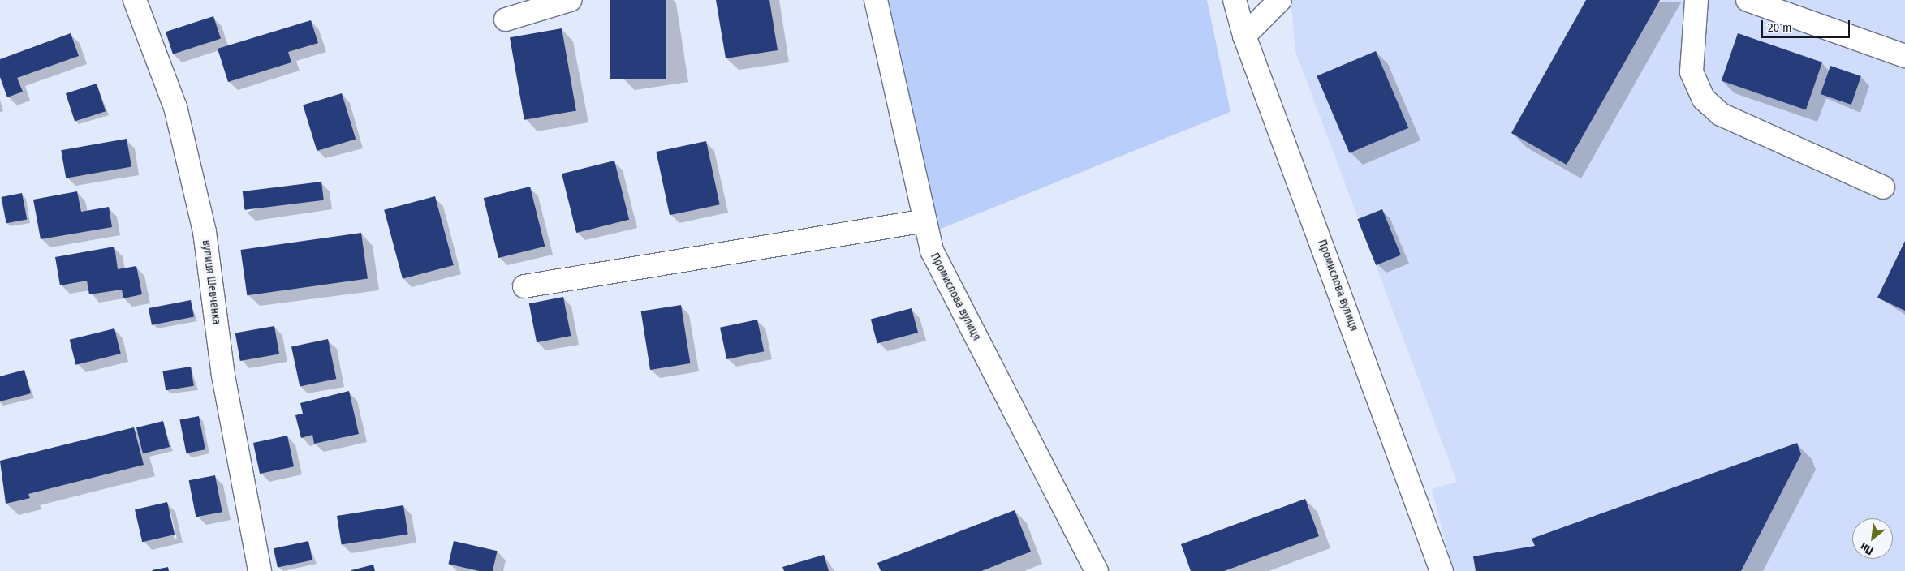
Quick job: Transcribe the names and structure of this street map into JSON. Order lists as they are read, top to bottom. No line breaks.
{"streets":{"street":["вулиця Шевченка","Промислова вулиця"]},"scale_bar":"20 m","north":"bottom left"}
